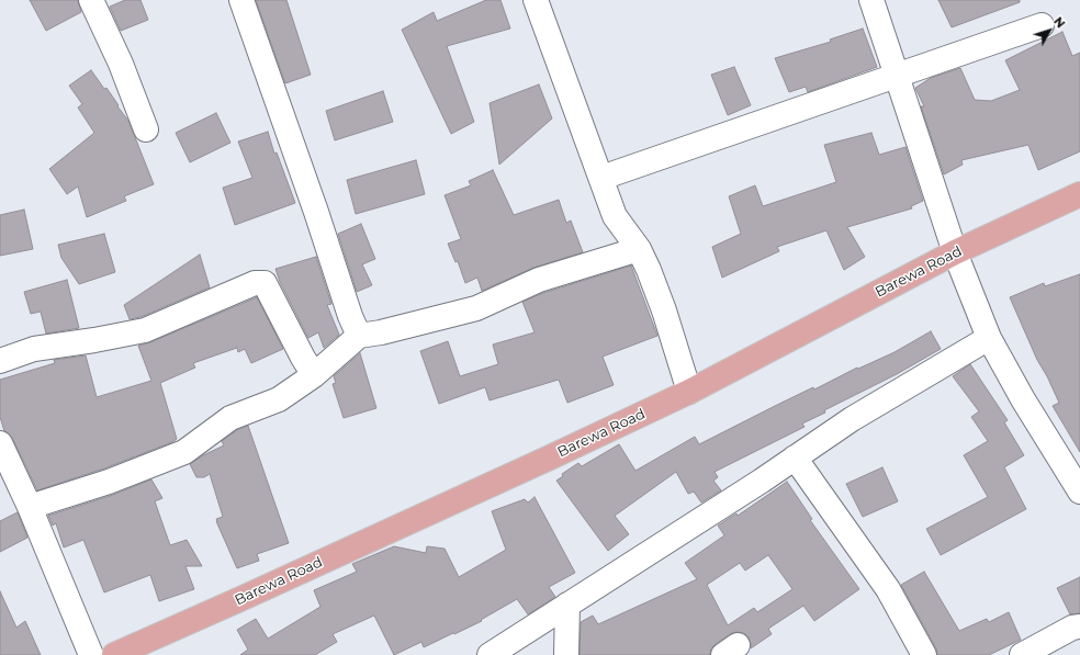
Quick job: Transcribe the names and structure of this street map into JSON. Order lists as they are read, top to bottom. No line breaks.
{"streets":{"main road":["Barewa Road"]},"north":"top right"}
